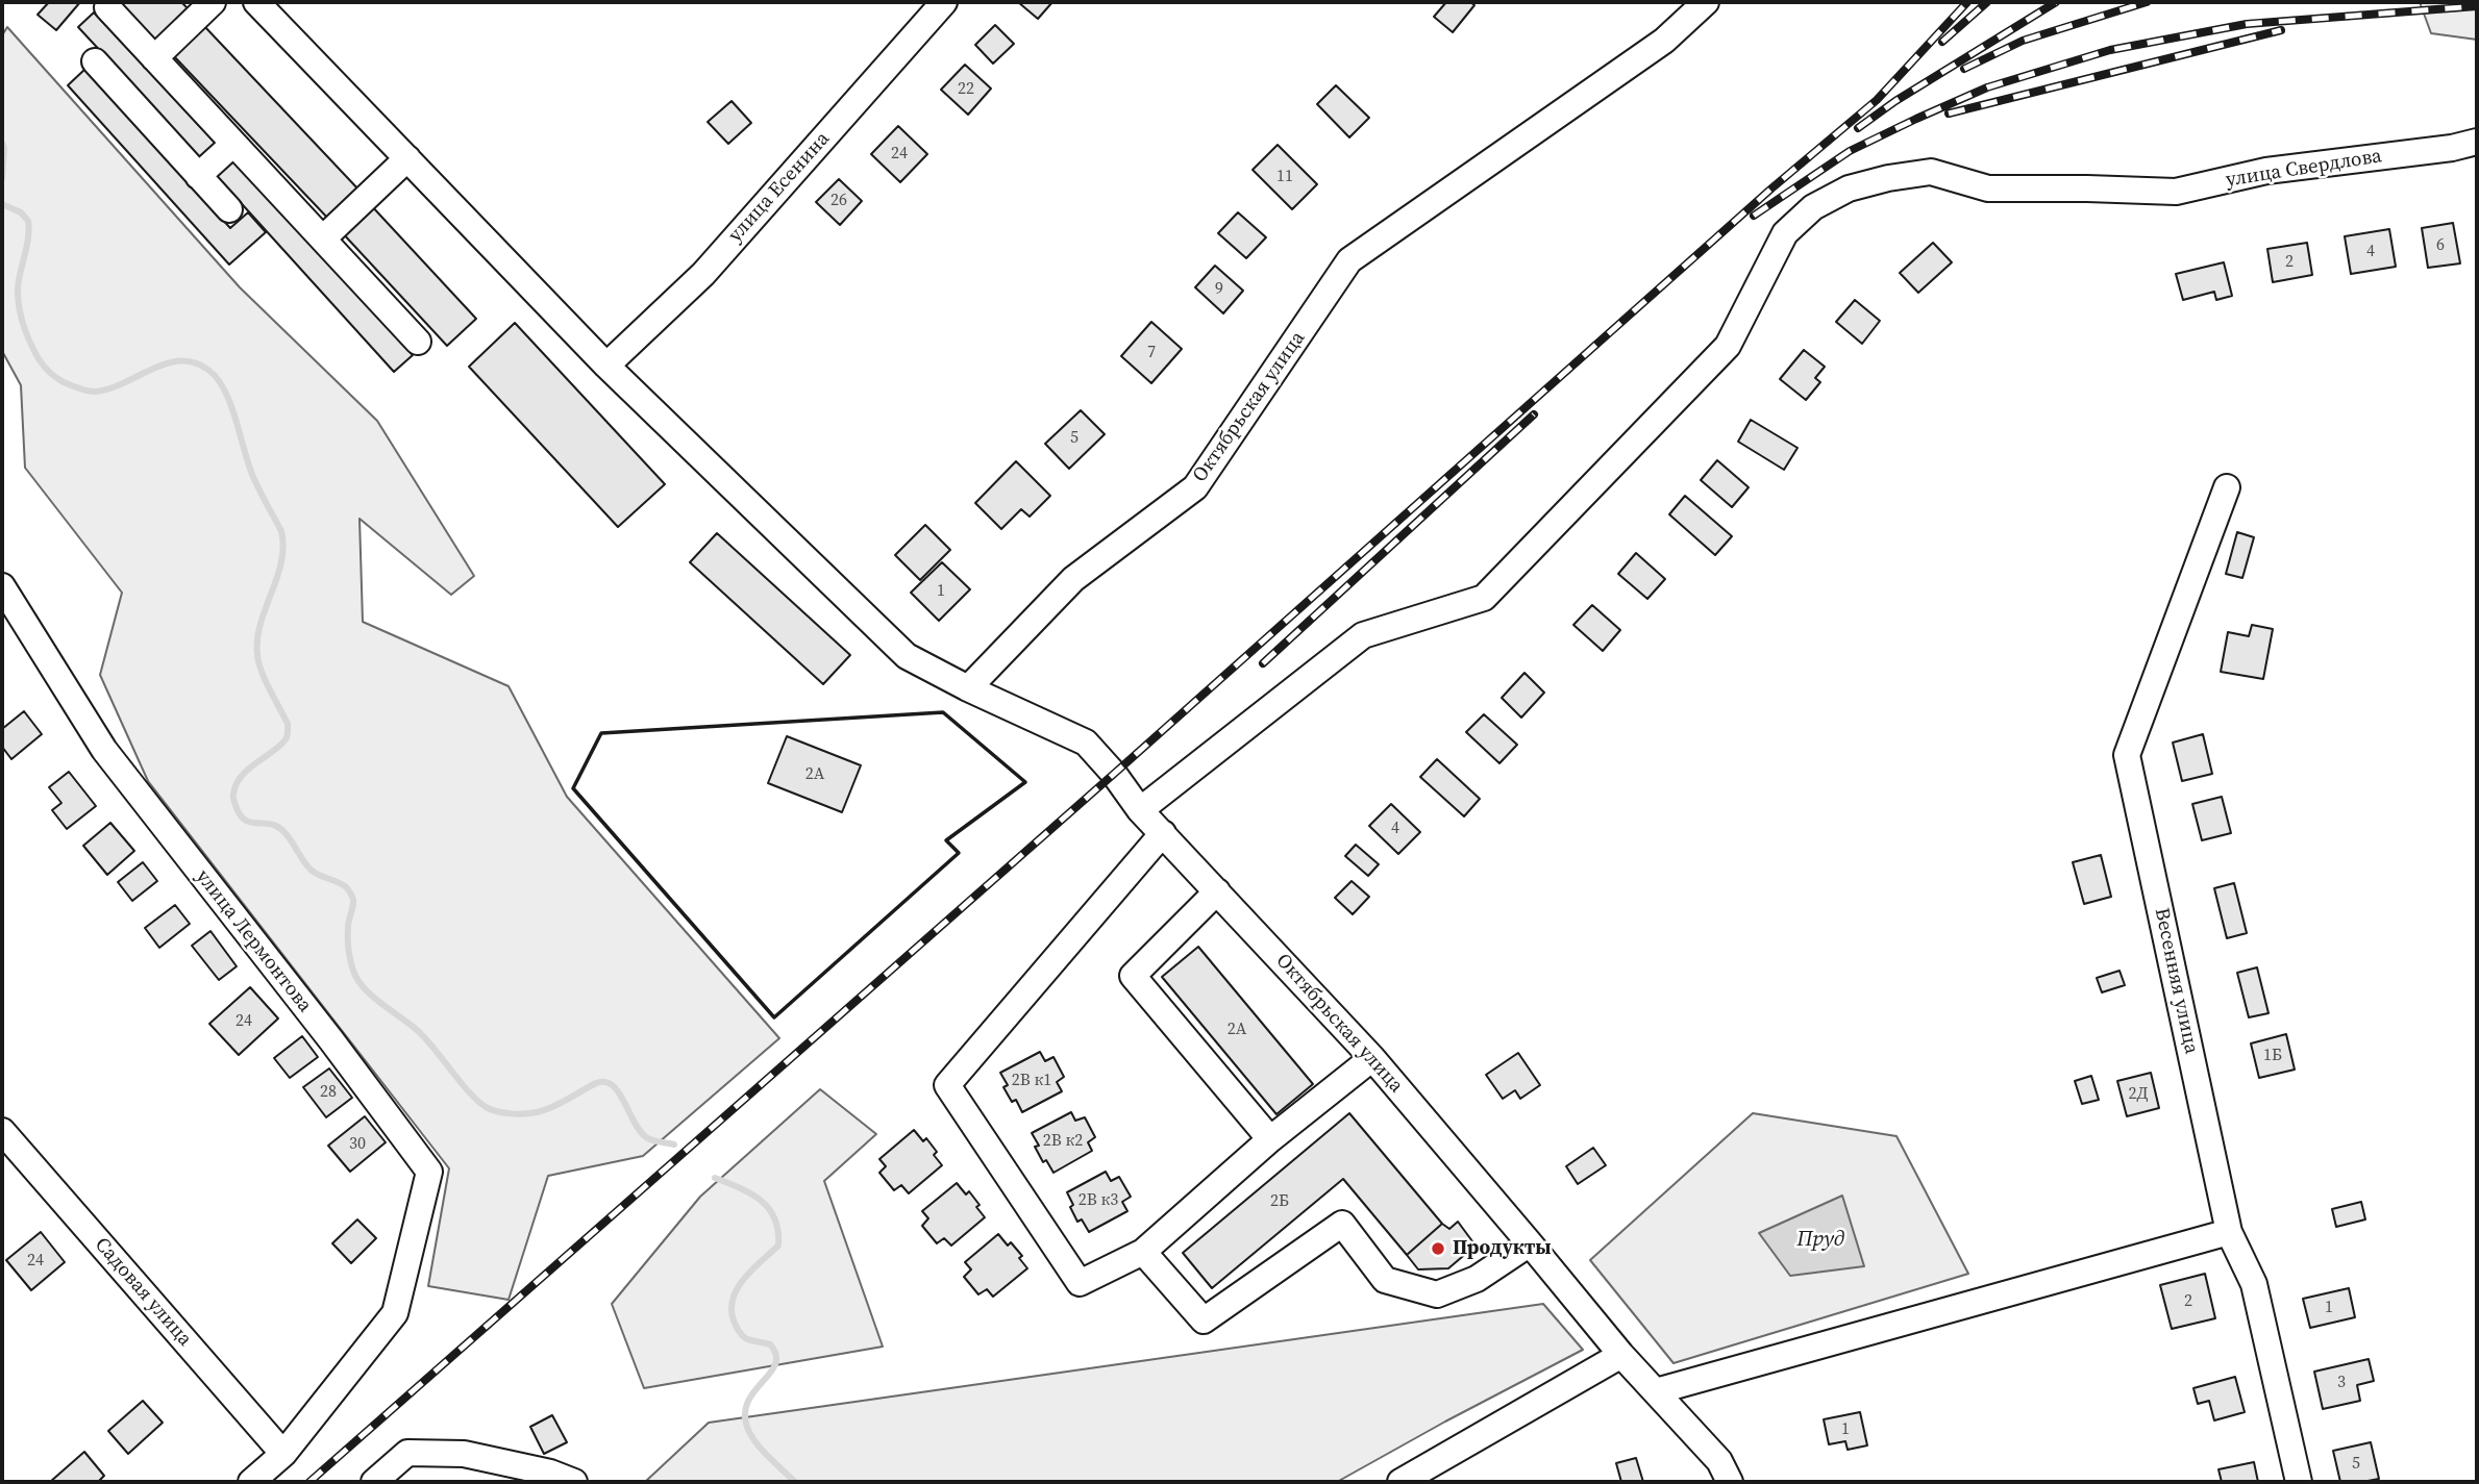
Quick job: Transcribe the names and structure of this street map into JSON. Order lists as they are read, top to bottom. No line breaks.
{"streets":{"street":["улица Свердлова","улица Есенина","Октябрьская улица","улица Лермонтова","Весенняя улица","Садовая улица"]},"crossings":[["улица Свердлова","Октябрьская улица"],["улица Лермонтова","Садовая улица"]],"water":["Пруд"],"places":["Продукты"],"house_numbers":["22","24","11","26","6","4","2","9","7","5","1","2А","4","24","2А","1Б","2В к1","28","2Д","2В к2","30","2В к3","2Б","24","2","1","3","1","5"]}
